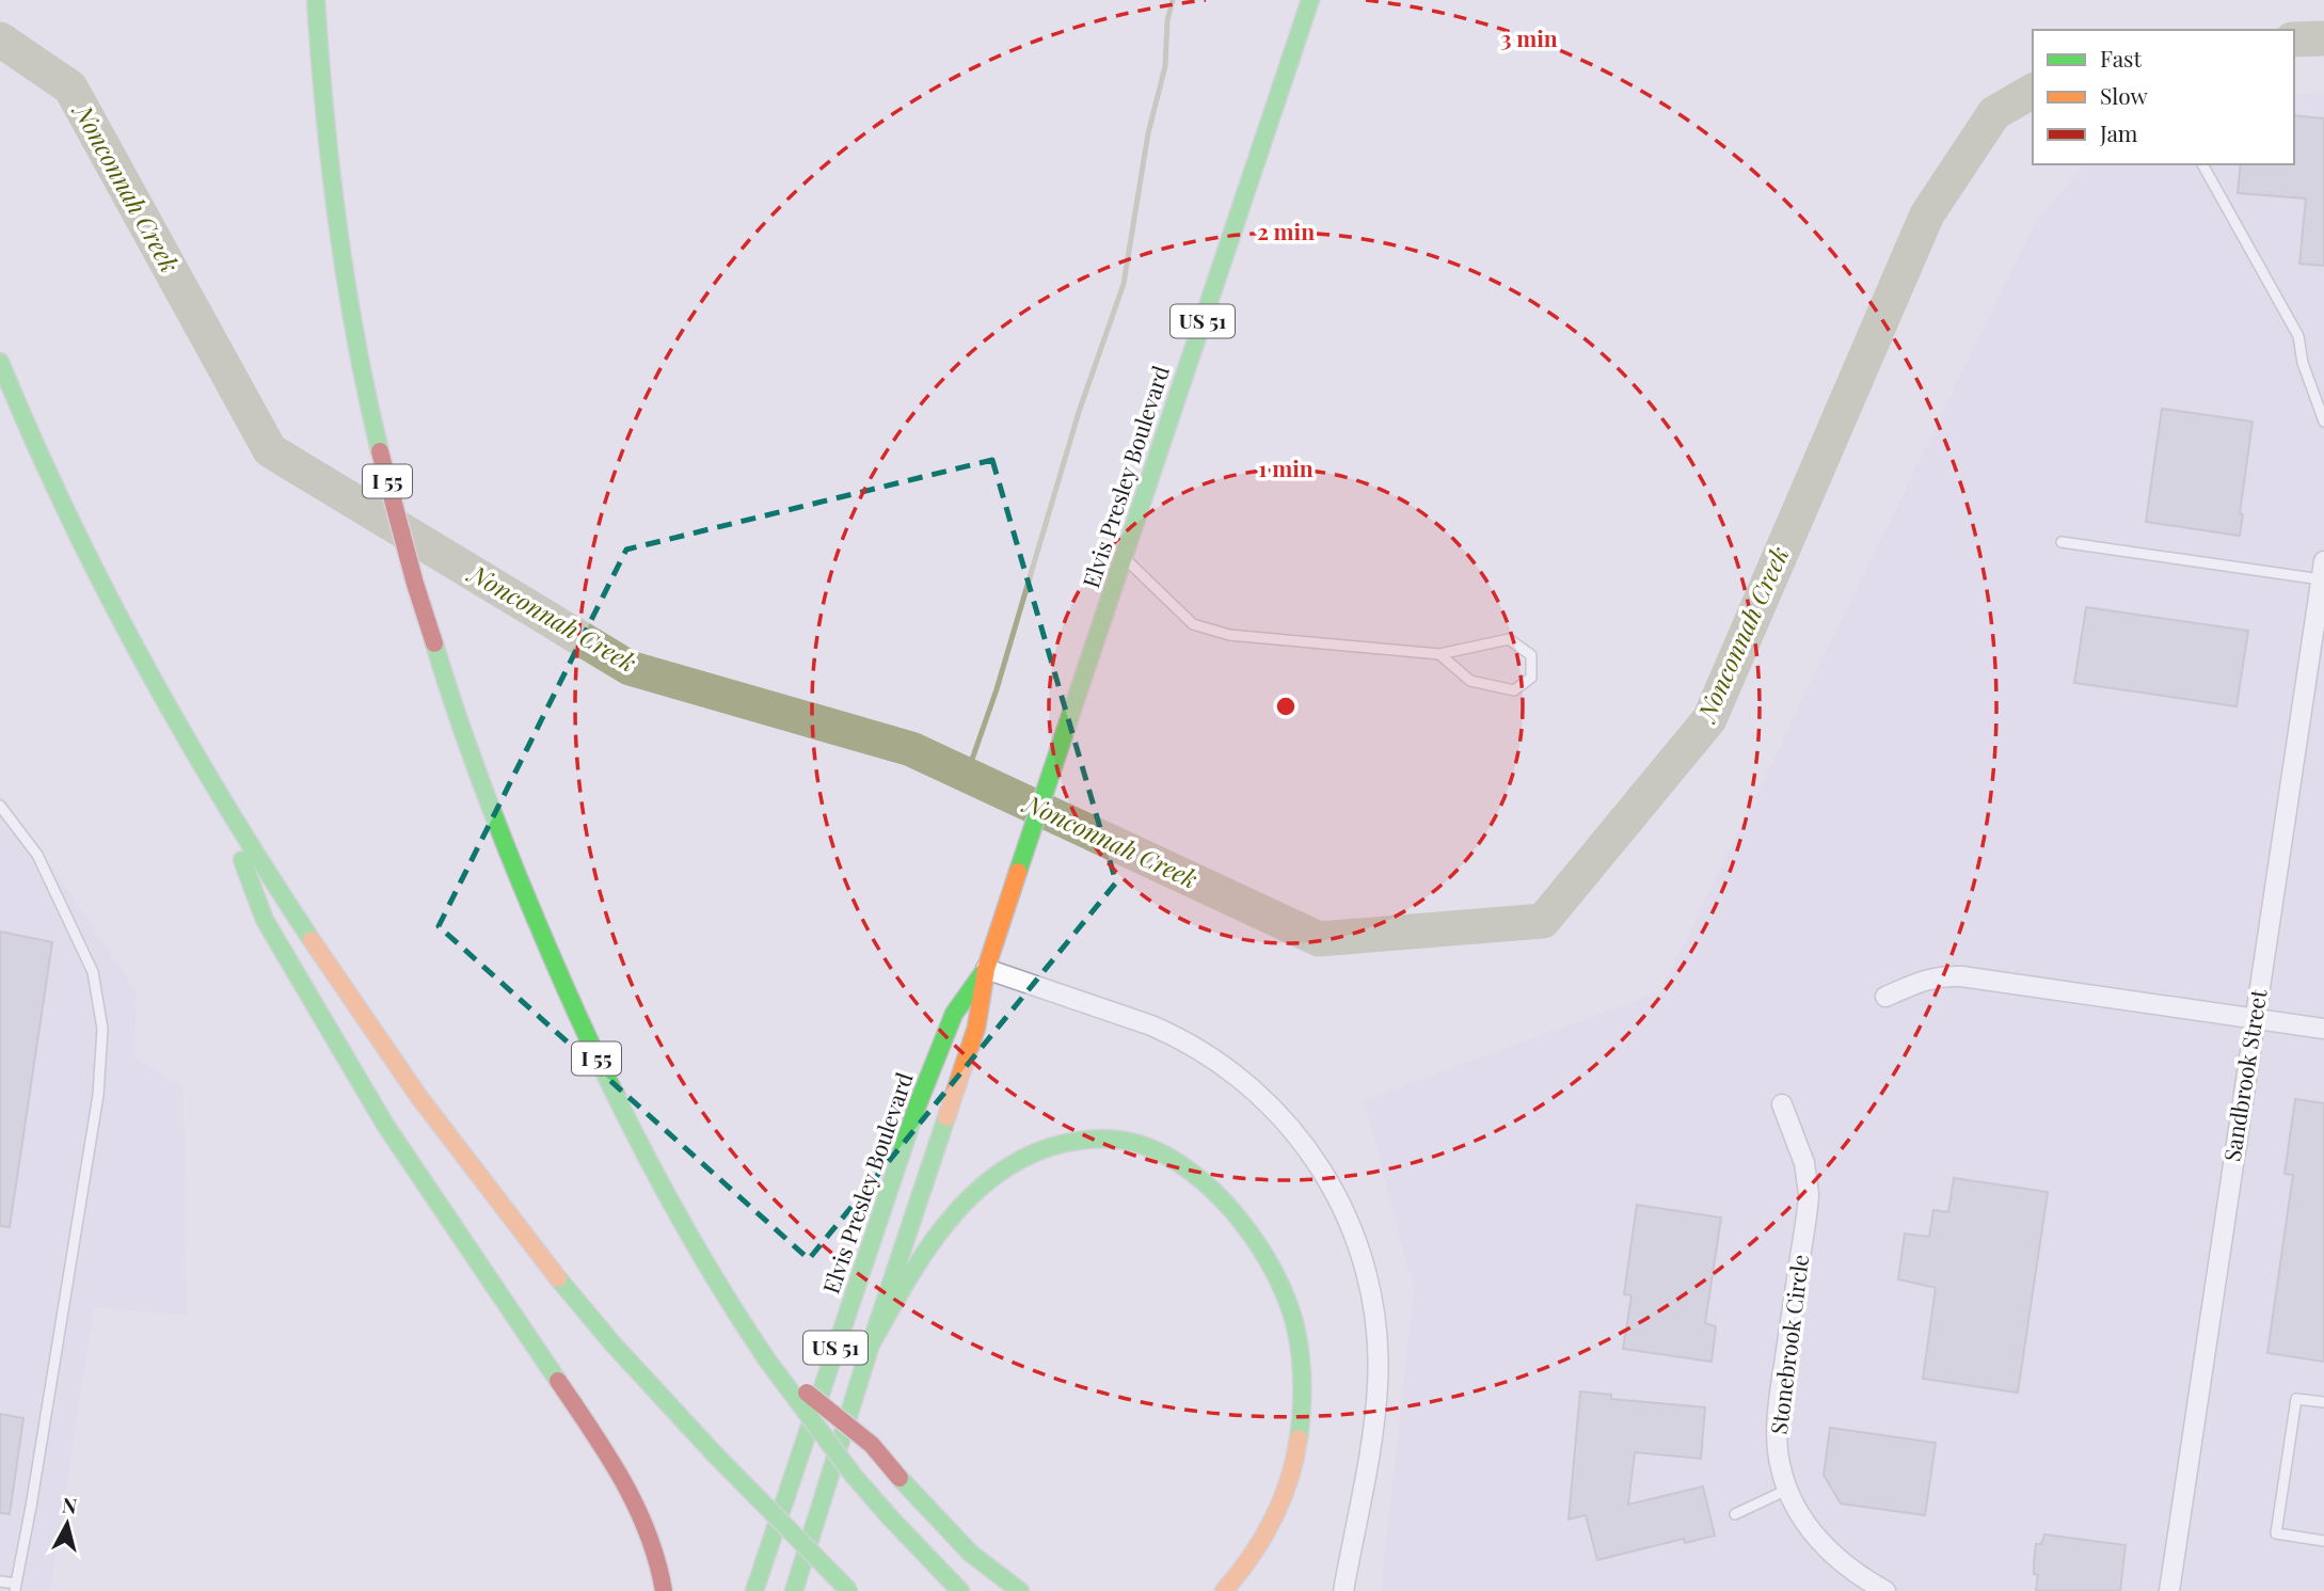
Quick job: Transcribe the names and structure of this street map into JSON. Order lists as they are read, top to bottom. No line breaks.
{"streets":{"main road":["US 51","Elvis Presley Boulevard","I 55"],"street":["Sandbrook Street","Stonebrook Circle"]},"water":["Nonconnah Creek"],"legend":["Fast","Slow","Jam"],"north":"top","rings":["3 min","2 min","1 min"]}
